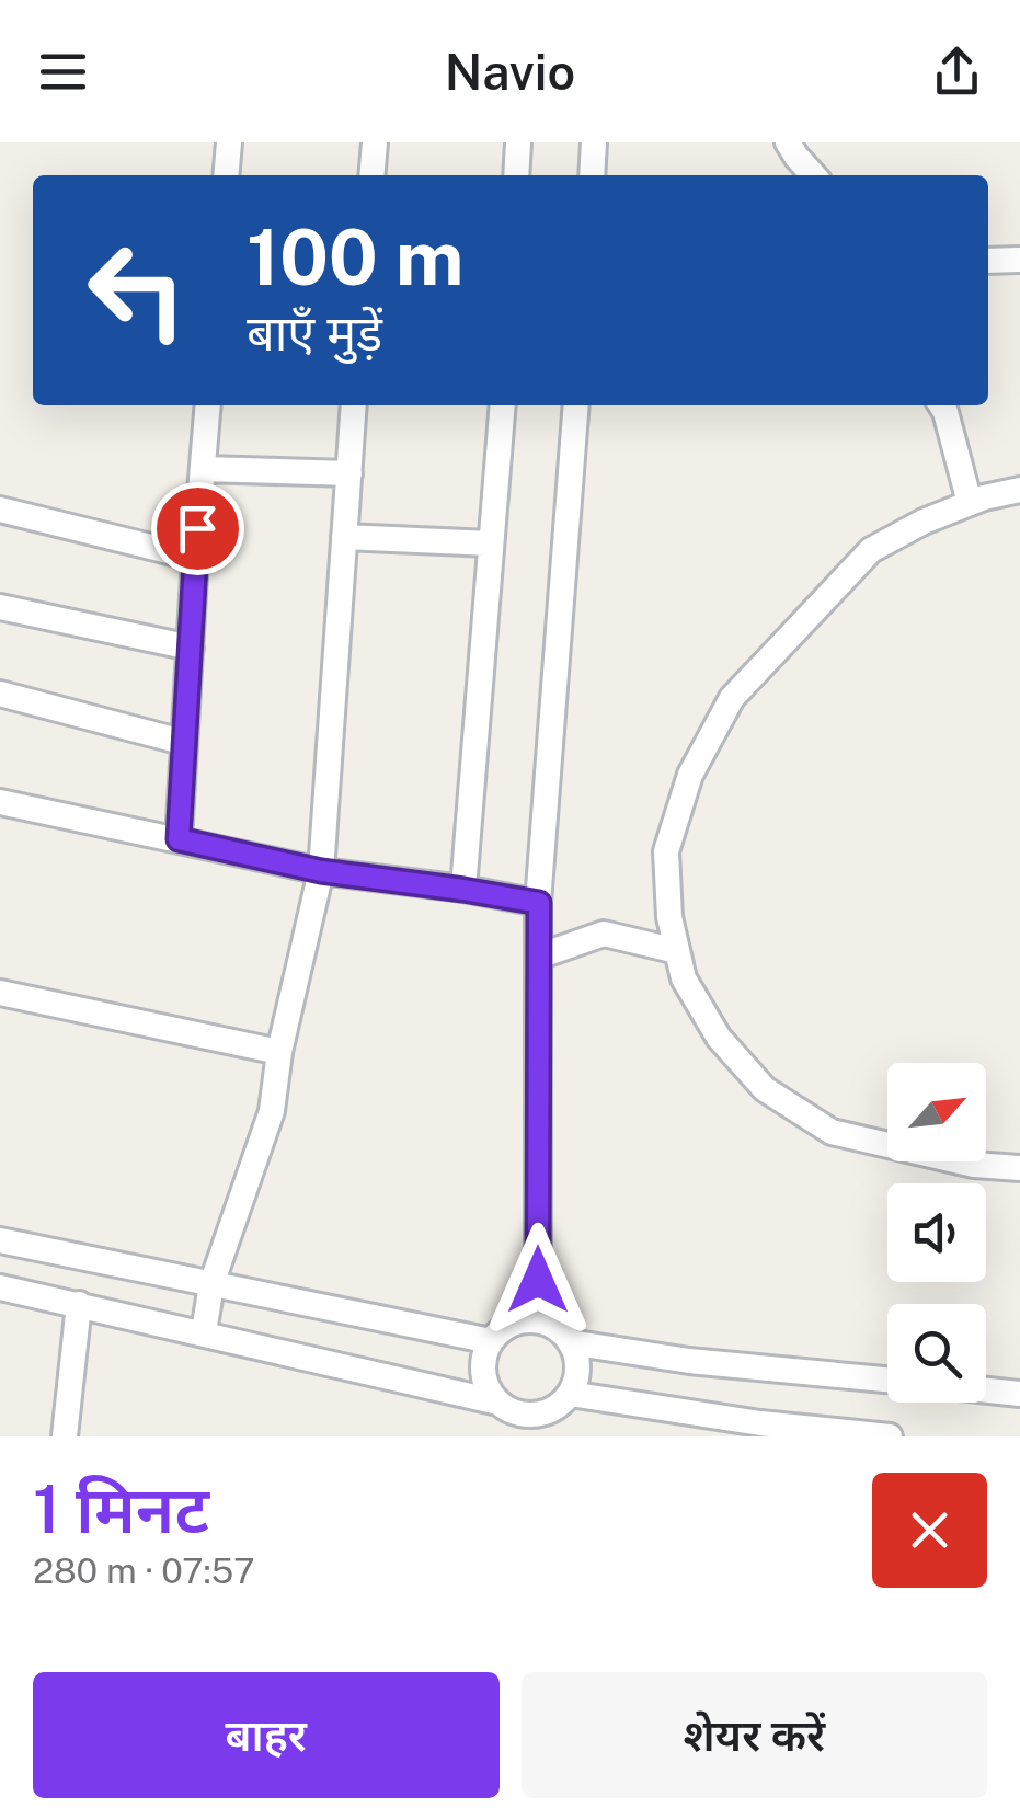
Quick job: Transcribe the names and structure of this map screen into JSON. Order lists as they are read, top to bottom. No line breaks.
{"north":"top right","page":{"header":"Navio","turn":["100 m","बाएँ मुड़ें"],"heading":["1 मिनट","280 m · 07:57"],"buttons":["बाहर","शेयर करें"]}}
